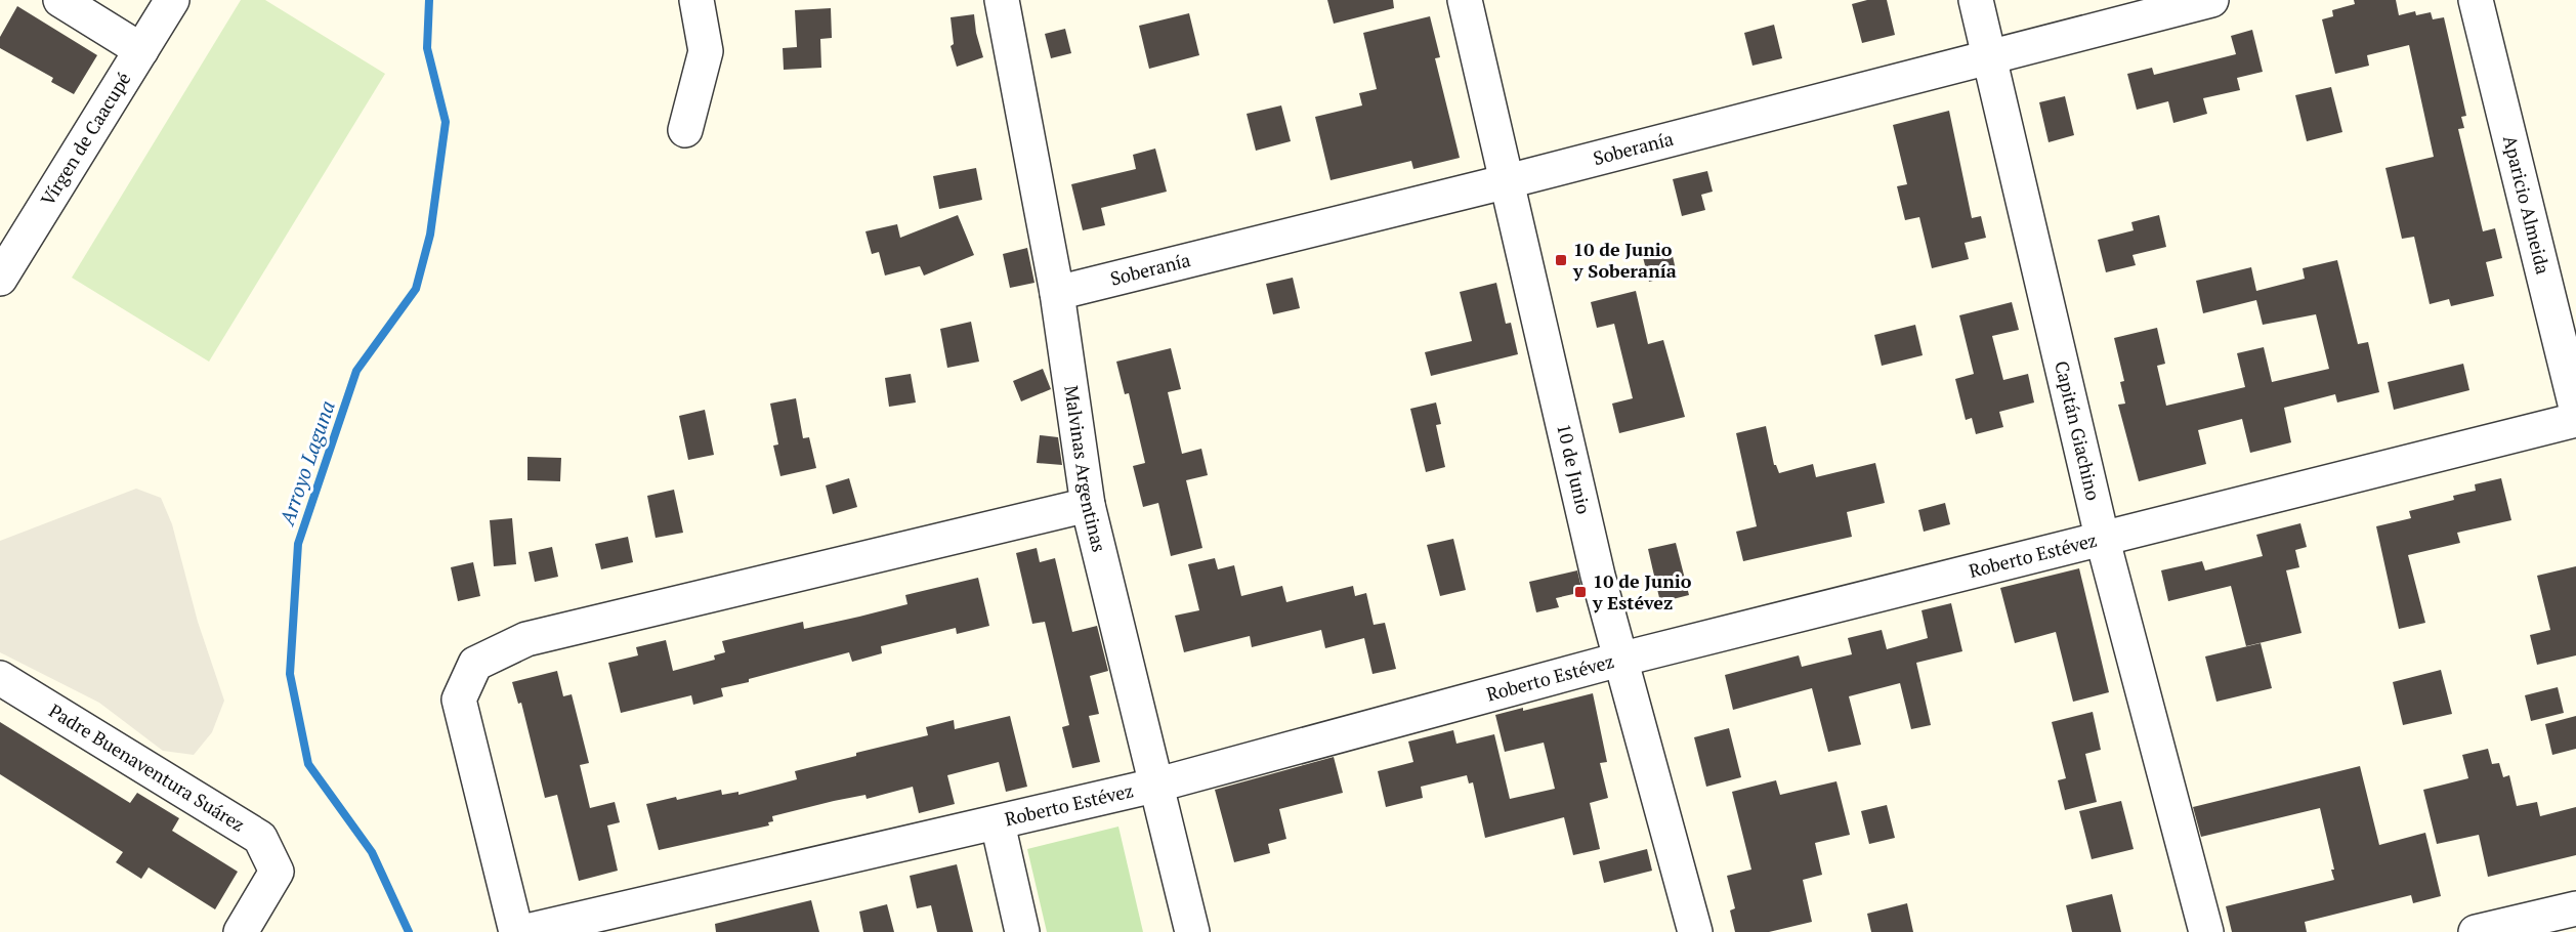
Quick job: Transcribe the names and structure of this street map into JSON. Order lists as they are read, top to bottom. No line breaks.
{"streets":{"street":["Vírgen de Caacupé","Soberanía","Aparicio Almeida","Capitán Giachino","Malvinas Argentinas","10 de Junio","Roberto Estévez","Padre Buenaventura Suárez"]},"crossings":[["Soberanía","Capitán Giachino"],["Soberanía","Malvinas Argentinas"],["Soberanía","10 de Junio"],["Capitán Giachino","Roberto Estévez"],["Malvinas Argentinas","Roberto Estévez"],["10 de Junio","Roberto Estévez"]],"water":["Arroyo Laguna"],"places":{"transit":["10 de Junio y Soberanía","10 de Junio y Estévez"]}}
